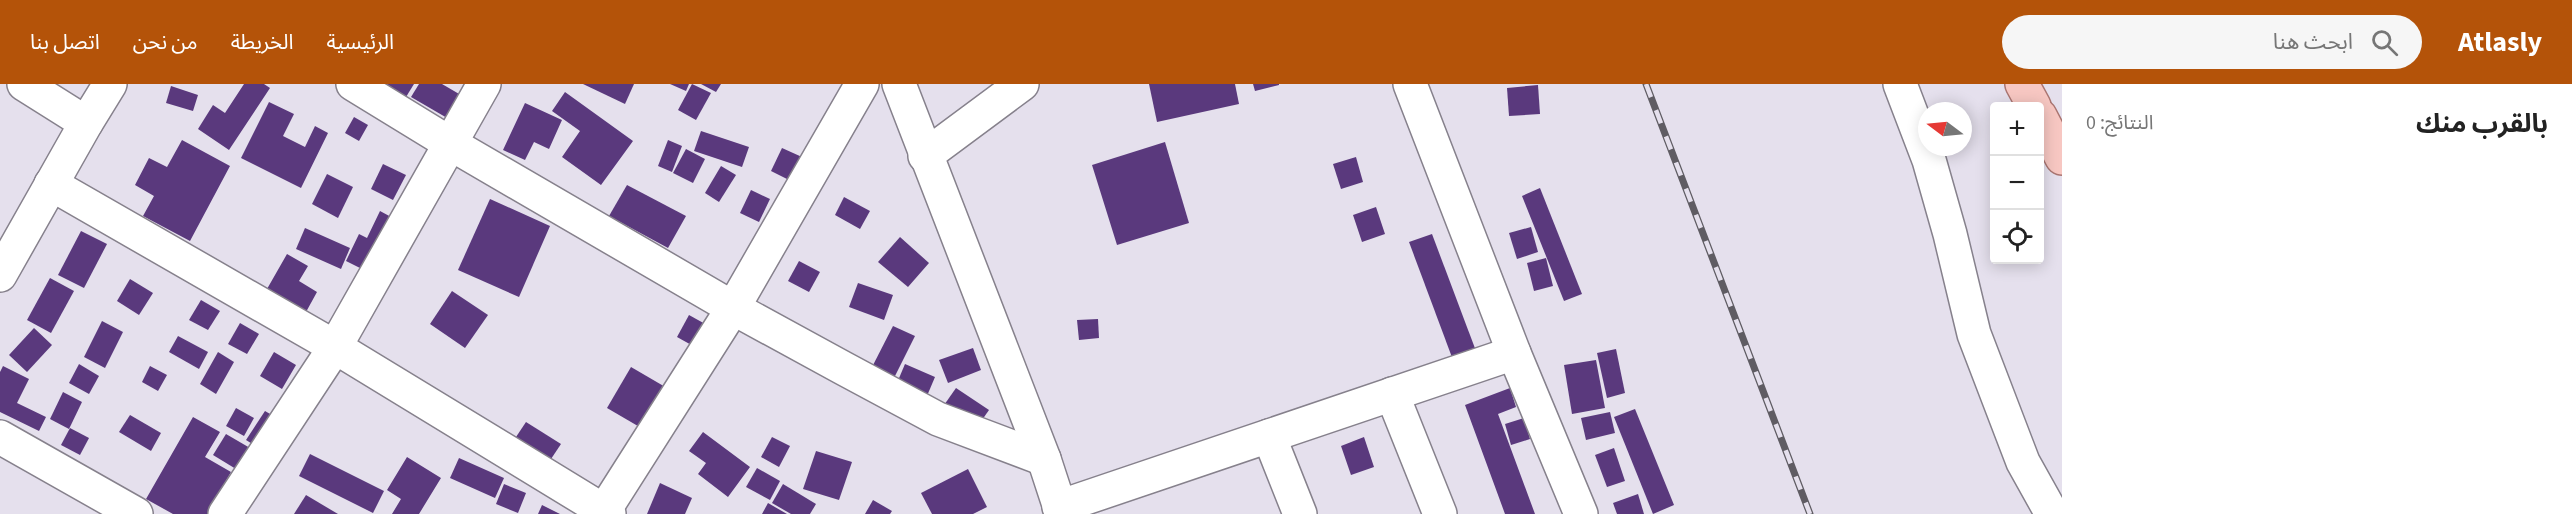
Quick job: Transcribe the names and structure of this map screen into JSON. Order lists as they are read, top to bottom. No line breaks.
{"north":"left","page":{"header":"Atlasly","search":"ابحث هنا","nav":["الرئيسية","الخريطة","من نحن","اتصل بنا"],"heading":["بالقرب منك","النتائج: 0"],"map_buttons":["+","−"]}}
